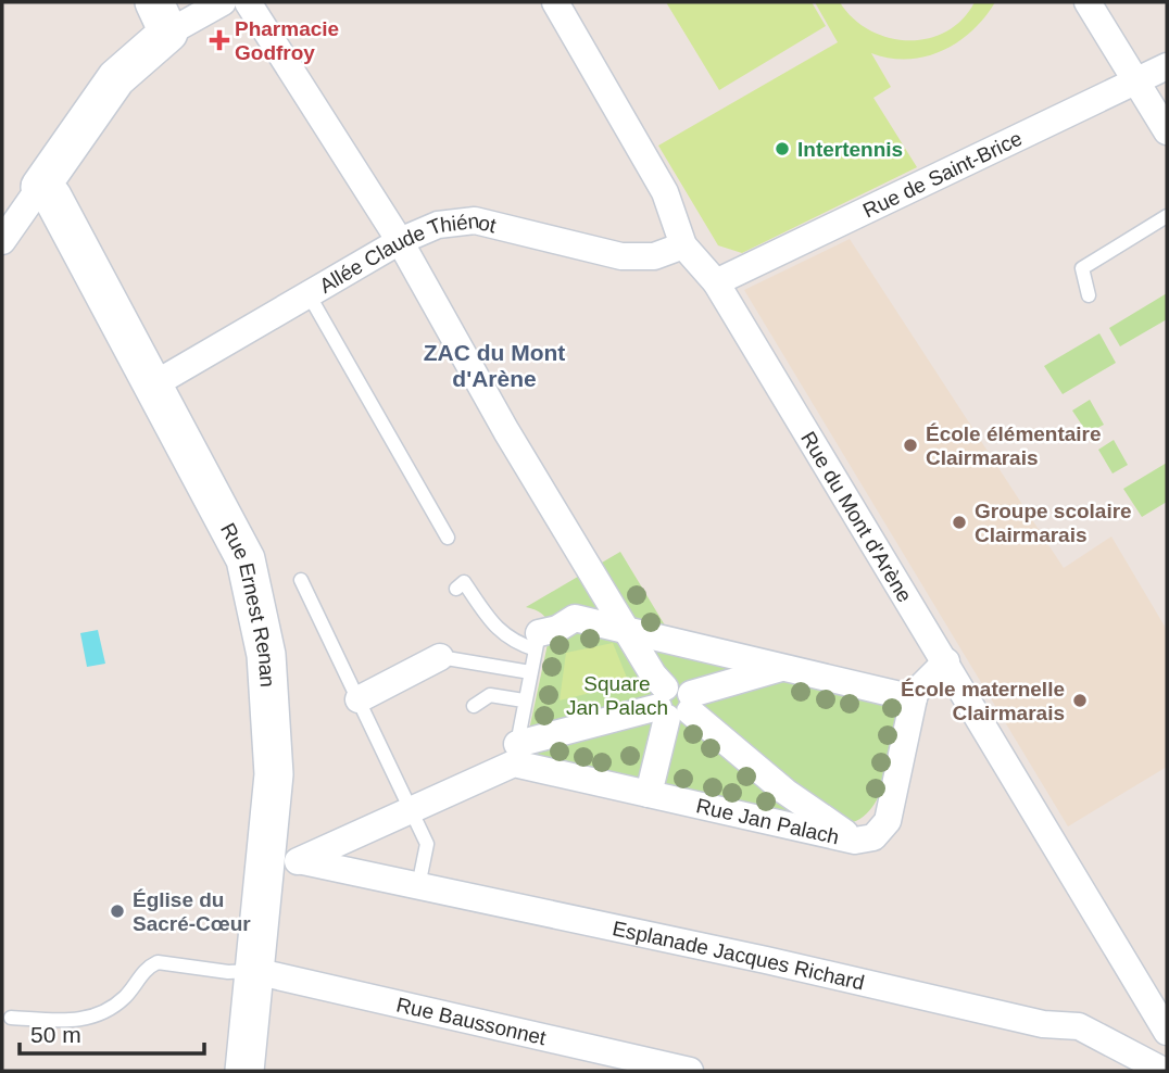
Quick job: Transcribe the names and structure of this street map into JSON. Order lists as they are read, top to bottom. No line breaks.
{"streets":{"street":["Rue de Saint-Brice","Allée Claude Thiénot","Rue du Mont d'Arène","Rue Ernest Renan","Rue Jan Palach","Esplanade Jacques Richard","Rue Baussonnet"]},"crossings":[["Rue de Saint-Brice","Rue du Mont d'Arène"],["Allée Claude Thiénot","Rue du Mont d'Arène"],["Allée Claude Thiénot","Rue Ernest Renan"],["Rue du Mont d'Arène","Rue Jan Palach"],["Rue Ernest Renan","Esplanade Jacques Richard"],["Rue Ernest Renan","Rue Baussonnet"]],"districts":["ZAC du Mont d'Arène"],"parks":["Square Jan Palach"],"places":{"health":["Pharmacie Godfroy"],"other":["Intertennis","École élémentaire Clairmarais","Groupe scolaire Clairmarais","École maternelle Clairmarais","Église du Sacré-Cœur"]},"scale_bar":"50 m"}
